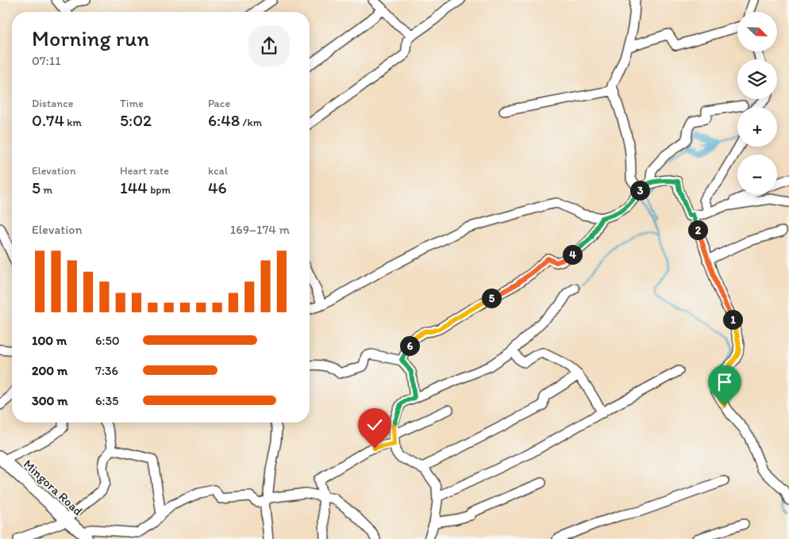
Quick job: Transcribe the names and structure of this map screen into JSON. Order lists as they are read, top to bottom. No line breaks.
{"streets":{"highway":["Mingora Road"]},"north":"bottom right","page":{"map_buttons":["+","−"],"heading":["Morning run","07:11"],"stats":[["Distance","0.74 km"],["Time","5:02"],["Pace","6:48 /km"],["Elevation","5 m"],["Heart rate","144 bpm"],["kcal","46"]],"pins":["3","2","4","5","1","6"],"chart":["Elevation","169–174 m"],"list":[{"name":"100 m","note":"6:50"},{"name":"200 m","note":"7:36"},{"name":"300 m","note":"6:35"}]}}
